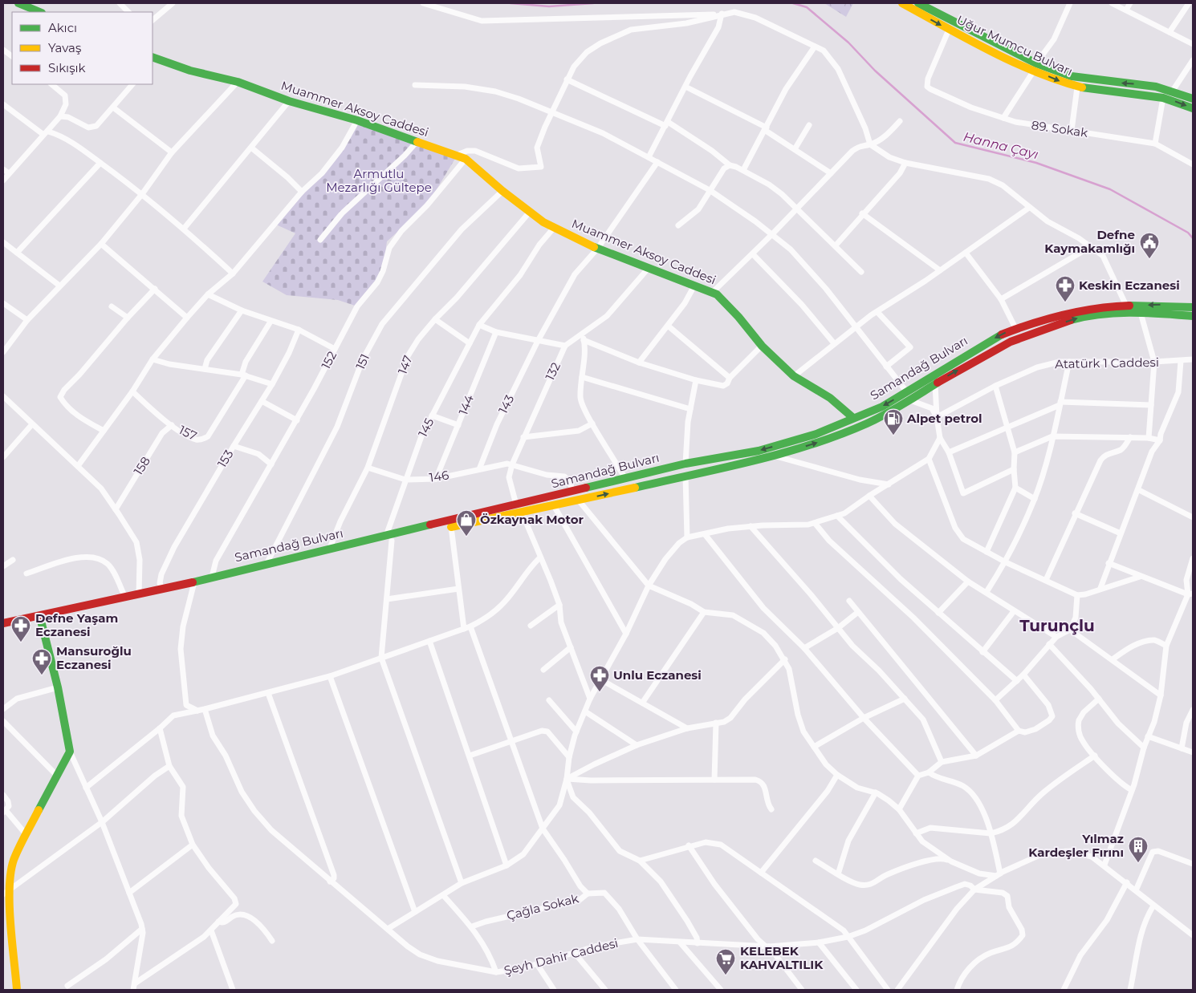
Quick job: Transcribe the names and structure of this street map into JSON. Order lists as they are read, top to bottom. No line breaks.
{"streets":{"main road":["Uğur Mumcu Bulvarı","Muammer Aksoy Caddesi","Samandağ Bulvarı"],"street":["89. Sokak","152","151","Atatürk 1 Caddesi","147","132","143","144","145","157","153","158","146","Çağla Sokak","Şeyh Dahir Caddesi"]},"crossings":[["Uğur Mumcu Bulvarı","89. Sokak"],["Muammer Aksoy Caddesi","152"],["Muammer Aksoy Caddesi","151"],["Muammer Aksoy Caddesi","147"],["Muammer Aksoy Caddesi","Samandağ Bulvarı"],["Muammer Aksoy Caddesi","143"],["Muammer Aksoy Caddesi","145"],["152","Samandağ Bulvarı"],["151","Samandağ Bulvarı"],["147","Samandağ Bulvarı"],["147","146"],["Samandağ Bulvarı","132"],["Samandağ Bulvarı","145"],["Samandağ Bulvarı","153"],["132","146"],["143","146"],["144","146"],["145","146"],["157","158"],["Çağla Sokak","Şeyh Dahir Caddesi"]],"districts":["Turunçlu"],"water":["Hanna Çayı"],"parks":["Armutlu Mezarlığı Gültepe"],"places":{"public building":["Defne Kaymakamlığı"],"pharmacy":["Keskin Eczanesi","Defne Yaşam Eczanesi","Mansuroğlu Eczanesi","Unlu Eczanesi"],"fuel station":["Alpet petrol"],"shop":["Özkaynak Motor"],"building":["Yılmaz Kardeşler Fırını"],"supermarket":["KELEBEK KAHVALTILIK"]},"legend":["Akıcı","Yavaş","Sıkışık"]}
